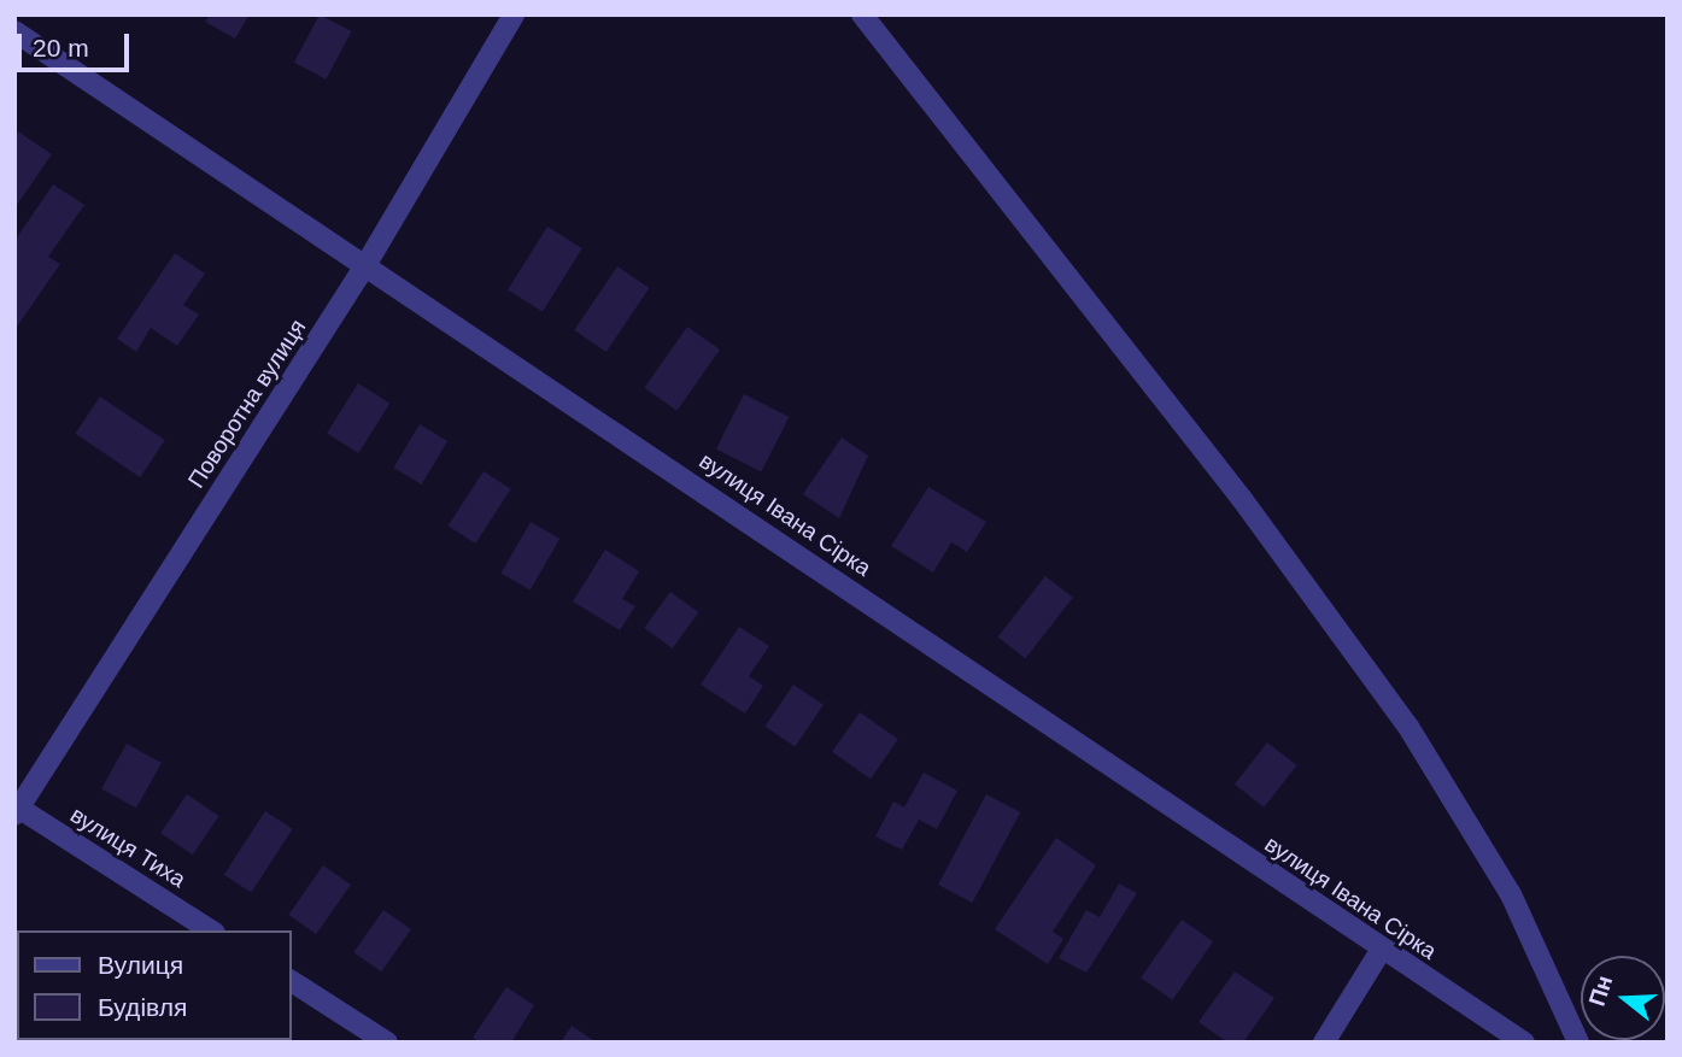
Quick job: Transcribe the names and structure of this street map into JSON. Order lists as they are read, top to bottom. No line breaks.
{"streets":{"street":["Поворотна вулиця","вулиця Івана Сірка","вулиця Тиха"]},"crossings":[["Поворотна вулиця","вулиця Івана Сірка"],["Поворотна вулиця","вулиця Тиха"]],"legend":["Вулиця","Будівля"],"scale_bar":"20 m","north":"left"}
